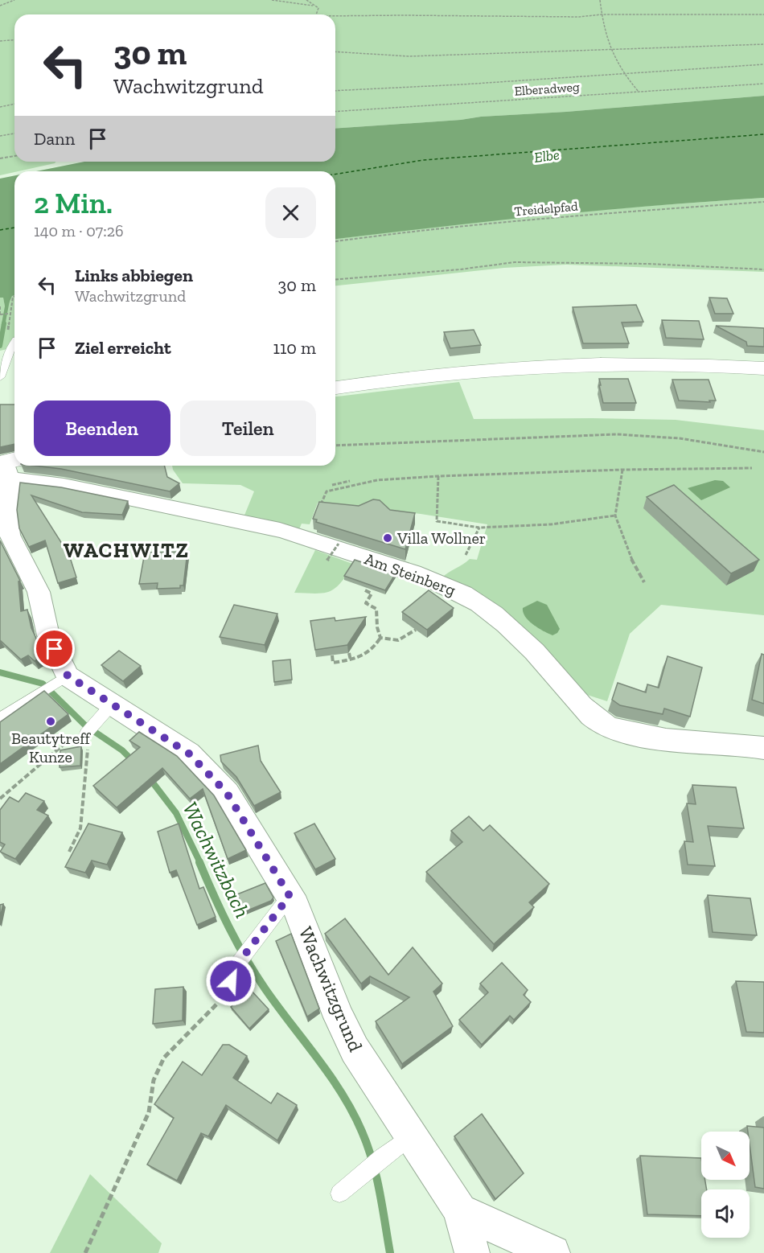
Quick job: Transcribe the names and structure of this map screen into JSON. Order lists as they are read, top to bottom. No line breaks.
{"streets":{"street":["Am Steinberg","Wachwitzgrund"],"path":["Elberadweg","Treidelpfad"]},"crossings":[["Am Steinberg","Wachwitzgrund"]],"districts":["WACHWITZ"],"water":["Elbe","Wachwitzbach"],"places":["Villa Wollner","Beautytreff Kunze"],"north":"bottom right","page":{"turn":["30 m","Wachwitzgrund"],"then":"Dann","heading":["2 Min.","140 m · 07:26"],"list":[{"name":"Links abbiegen","note":"Wachwitzgrund","value":"30 m"},{"name":"Ziel erreicht","value":"110 m"}],"buttons":["Beenden","Teilen"]}}
